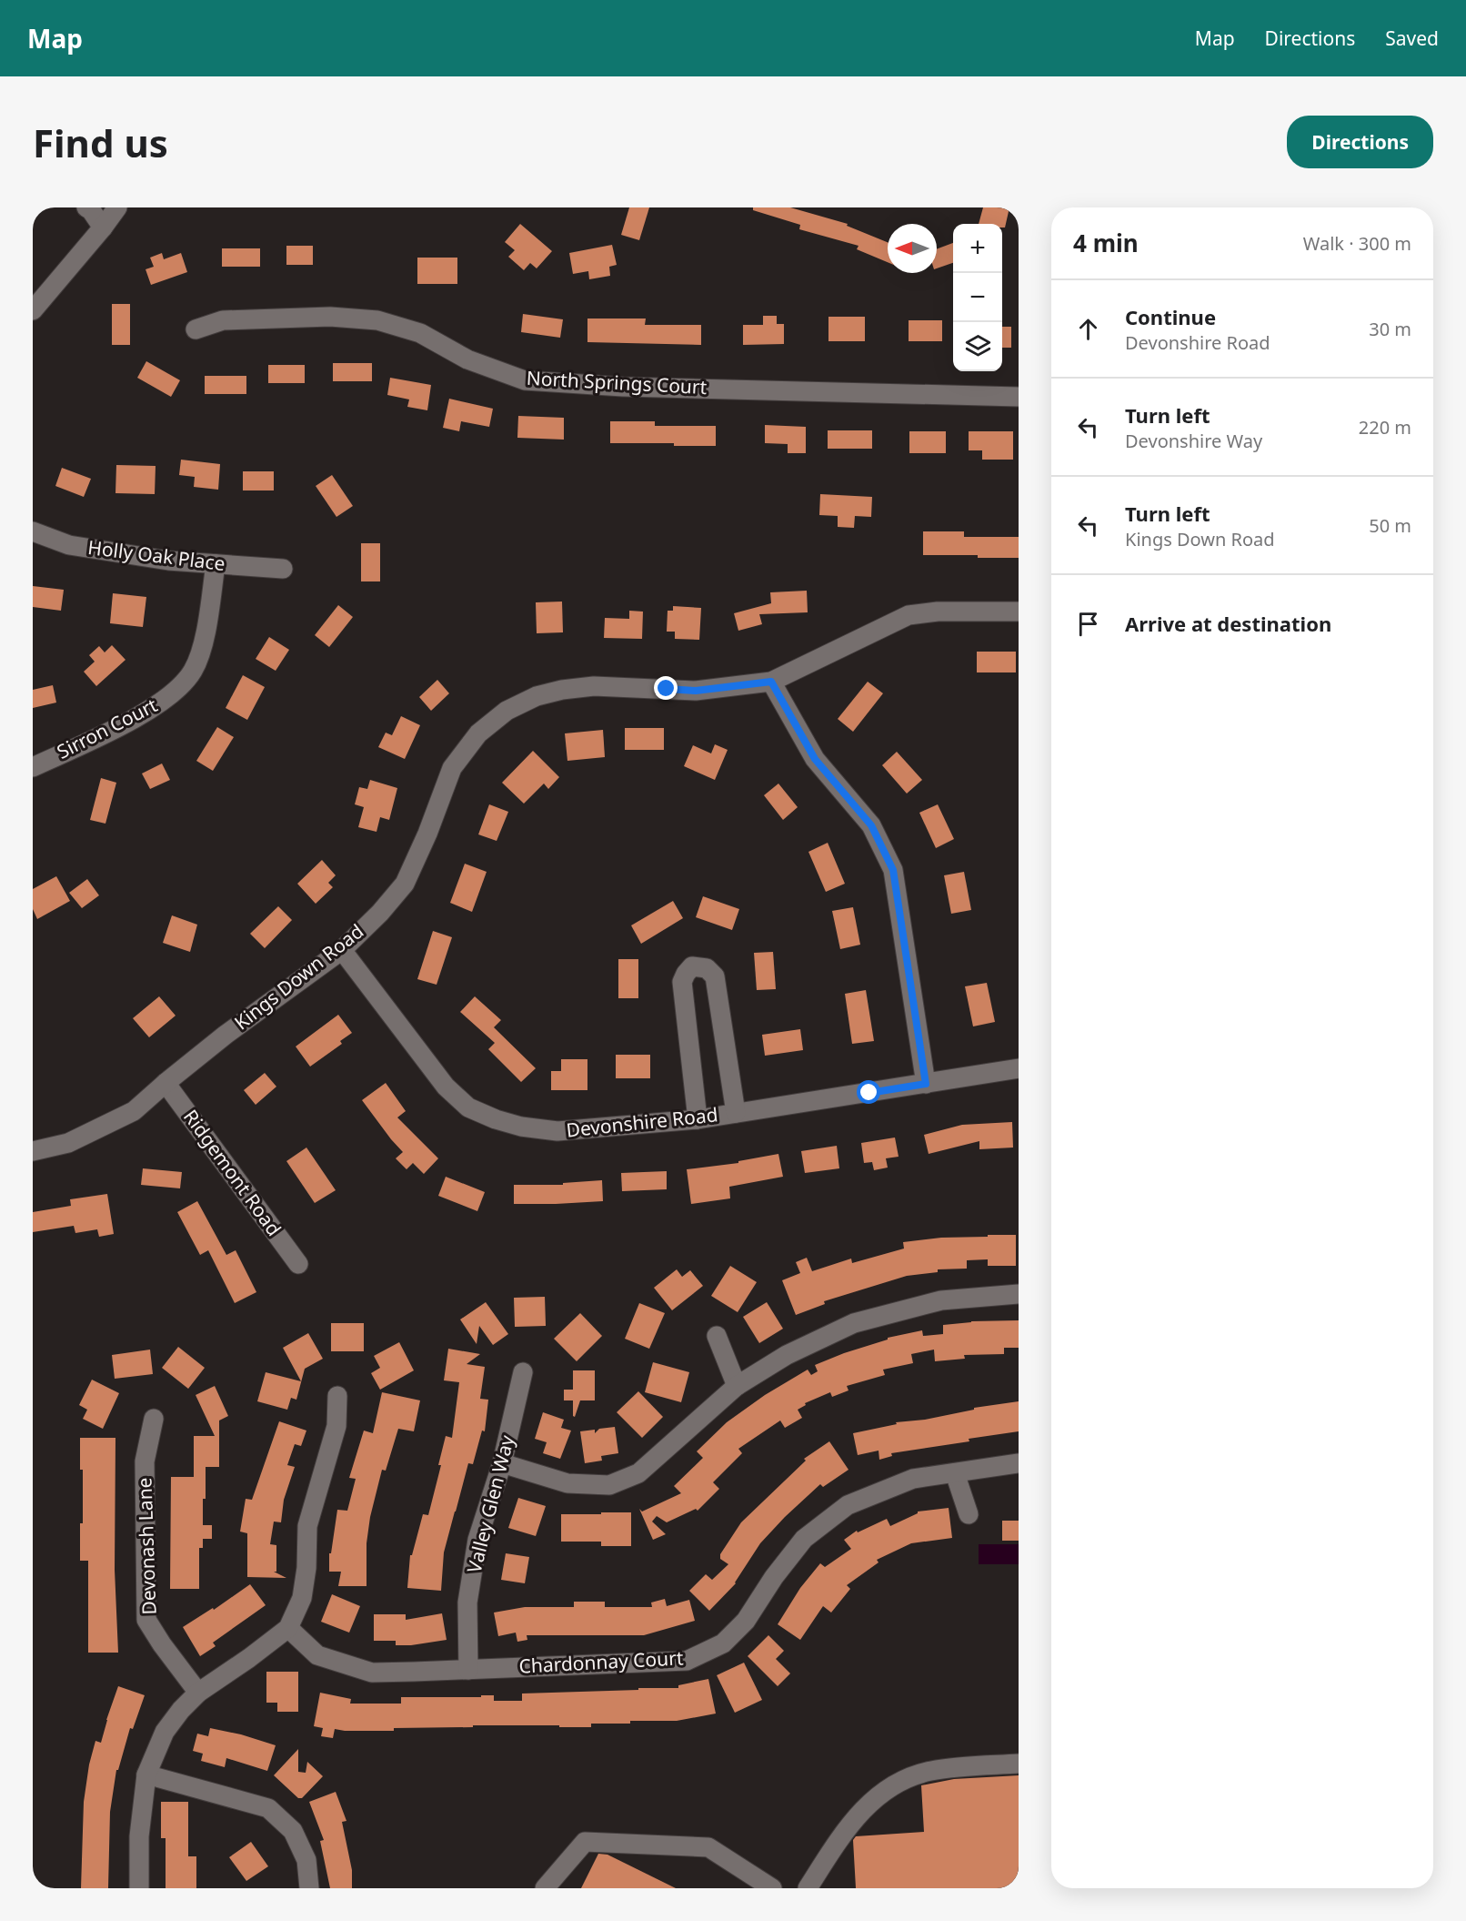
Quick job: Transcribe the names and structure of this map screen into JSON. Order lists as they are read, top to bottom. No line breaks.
{"streets":{"street":["North Springs Court","Holly Oak Place","Sirron Court","Kings Down Road","Devonshire Road","Ridgemont Road","Valley Glen Way","Devonash Lane","Chardonnay Court"]},"crossings":[["Holly Oak Place","Sirron Court"],["Kings Down Road","Devonshire Road"],["Kings Down Road","Ridgemont Road"],["Valley Glen Way","Chardonnay Court"]],"north":"left","page":{"header":"Map","nav":["Map","Directions","Saved"],"buttons":"Directions","title":"Find us","heading":["4 min","Walk · 300 m"],"map_buttons":["+","−"],"list":[["Continue","Devonshire Road","30 m"],["Turn left","Devonshire Way","220 m"],["Turn left","Kings Down Road","50 m"],"Arrive at destination"]}}
